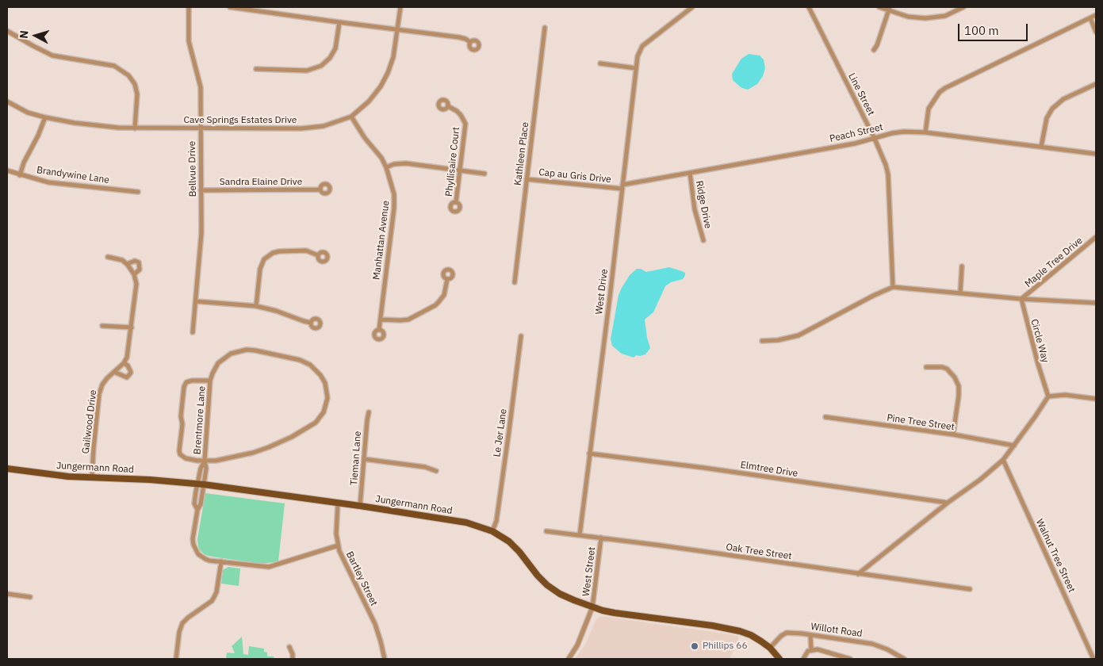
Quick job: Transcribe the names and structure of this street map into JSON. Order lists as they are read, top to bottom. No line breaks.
{"streets":{"main road":["Jungermann Road"],"street":["Line Street","Cave Springs Estates Drive","Peach Street","Kathleen Place","Phyllisaire Court","Bellvue Drive","Brandywine Lane","Cap au Gris Drive","Sandra Elaine Drive","Ridge Drive","Manhattan Avenue","Maple Tree Drive","West Drive","Circle Way","Brentmore Lane","Gailwood Drive","Pine Tree Street","Le Jer Lane","Tieman Lane","Elmtree Drive","Oak Tree Street","Walnut Tree Street","West Street","Bartley Street","Willott Road"]},"crossings":[["Line Street","Peach Street"],["Cave Springs Estates Drive","Bellvue Drive"],["Cave Springs Estates Drive","Manhattan Avenue"],["Peach Street","Cap au Gris Drive"],["Peach Street","Ridge Drive"],["Peach Street","West Drive"],["Kathleen Place","Cap au Gris Drive"],["Bellvue Drive","Sandra Elaine Drive"],["Cap au Gris Drive","West Drive"],["Maple Tree Drive","Circle Way"],["West Drive","Elmtree Drive"],["West Drive","Oak Tree Street"],["Brentmore Lane","Jungermann Road"],["Gailwood Drive","Jungermann Road"],["Le Jer Lane","Jungermann Road"],["Tieman Lane","Jungermann Road"],["Jungermann Road","West Street"],["Jungermann Road","Bartley Street"],["Jungermann Road","Willott Road"],["Oak Tree Street","West Street"]],"places":["Phillips 66"],"scale_bar":"100 m","north":"left"}
